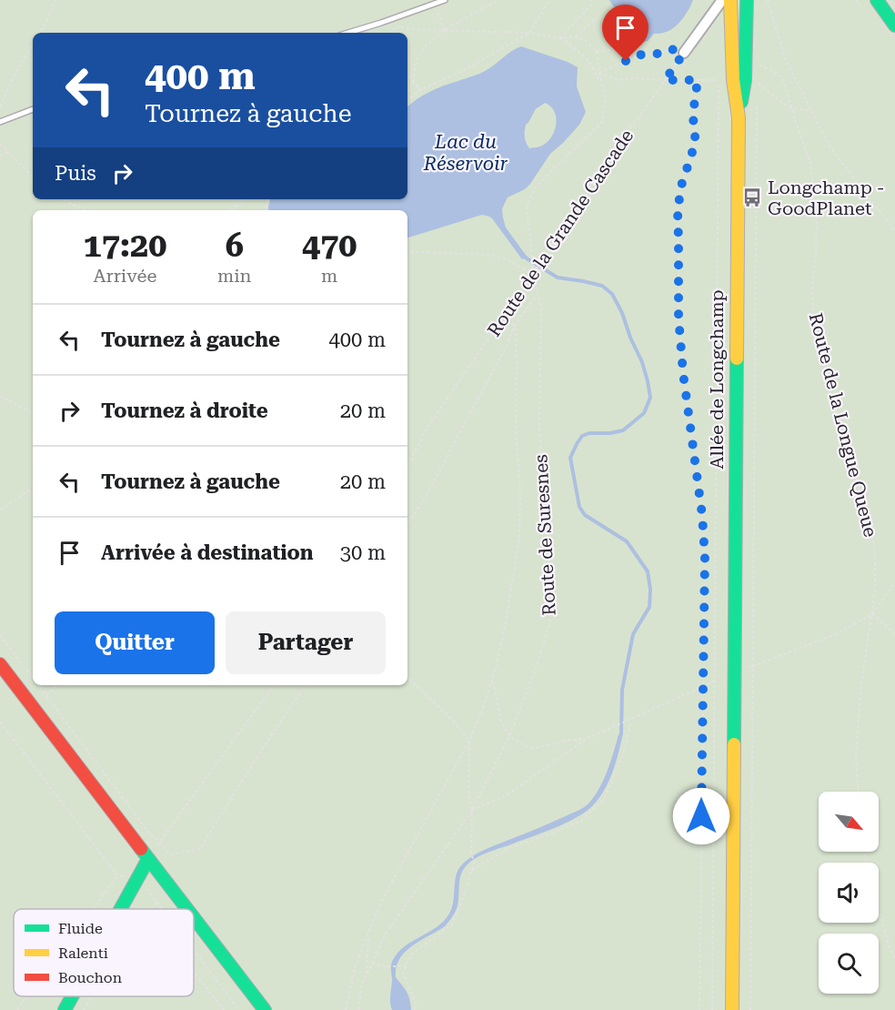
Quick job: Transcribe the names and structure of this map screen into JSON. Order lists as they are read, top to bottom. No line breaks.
{"streets":{"main road":["Allée de Longchamp"],"path":["Route de la Grande Cascade","Route de la Longue Queue","Route de Suresnes"]},"crossings":[["Route de la Grande Cascade","Route de Suresnes"]],"water":["Lac du Réservoir"],"places":{"bus stop":["Longchamp - GoodPlanet"]},"legend":["Fluide","Ralenti","Bouchon"],"north":"bottom right","page":{"turn":["400 m","Tournez à gauche"],"then":"Puis","eta":["17:20","Arrivée","6","min","470","m"],"list":[{"name":"Tournez à gauche","value":"400 m"},{"name":"Tournez à droite","value":"20 m"},{"name":"Tournez à gauche","value":"20 m"},{"name":"Arrivée à destination","value":"30 m"}],"buttons":["Quitter","Partager"]}}
